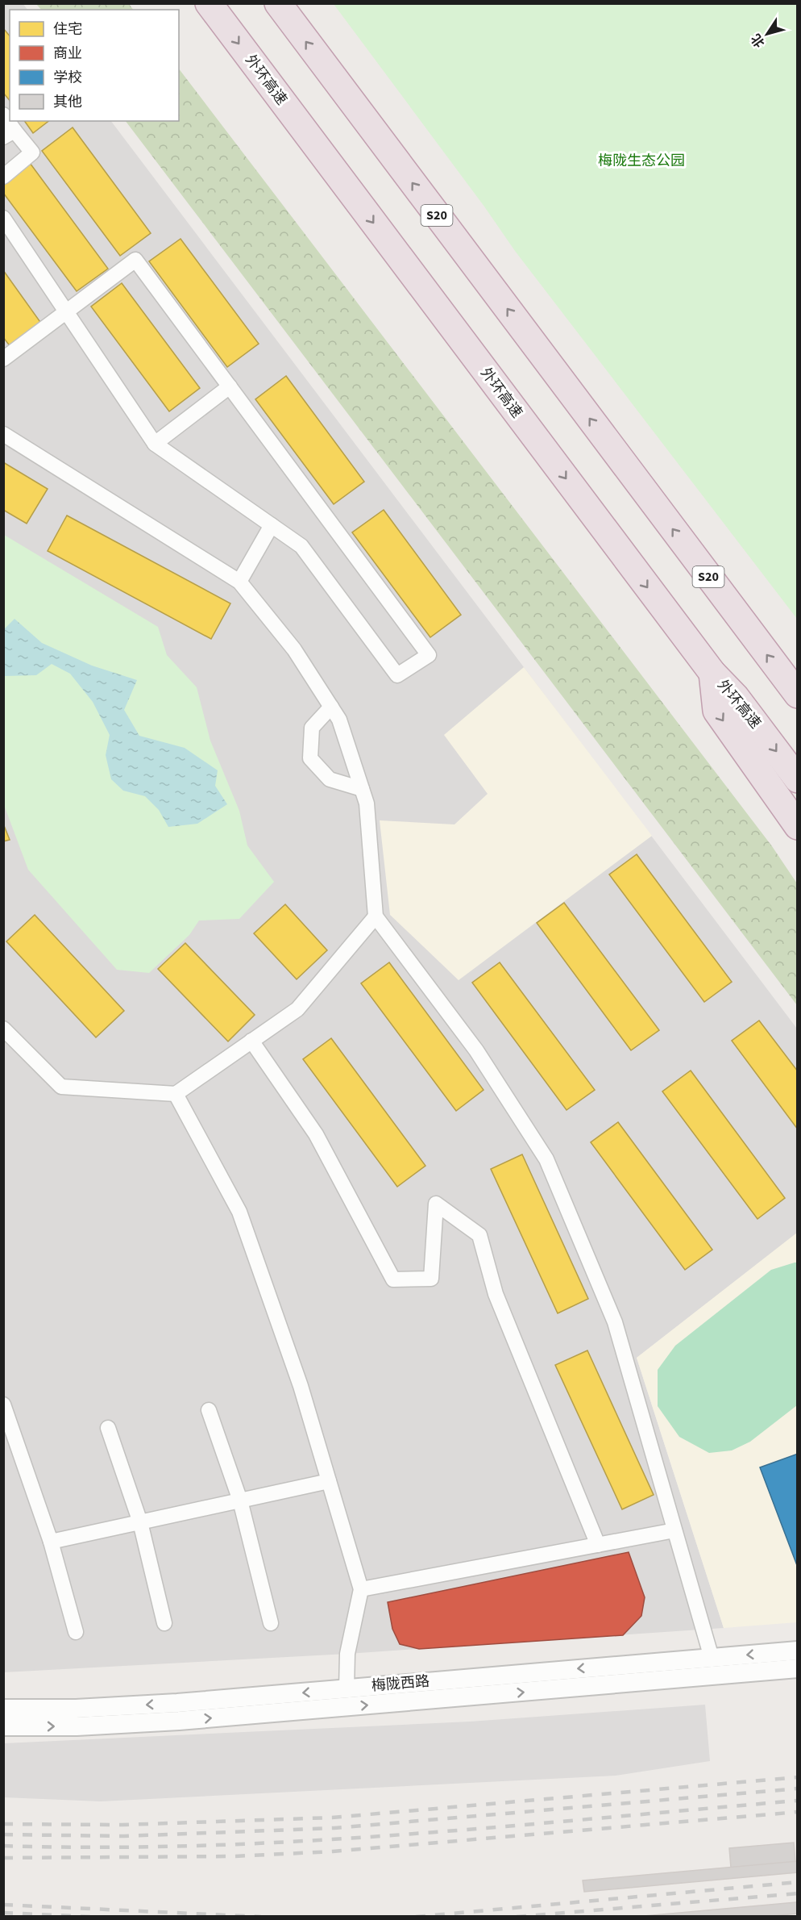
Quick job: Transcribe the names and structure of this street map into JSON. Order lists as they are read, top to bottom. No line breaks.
{"streets":{"highway":["外环高速","S20"],"street":["梅陇西路"]},"parks":["梅陇生态公园"],"legend":["住宅","商业","学校","其他"],"north":"bottom left"}
